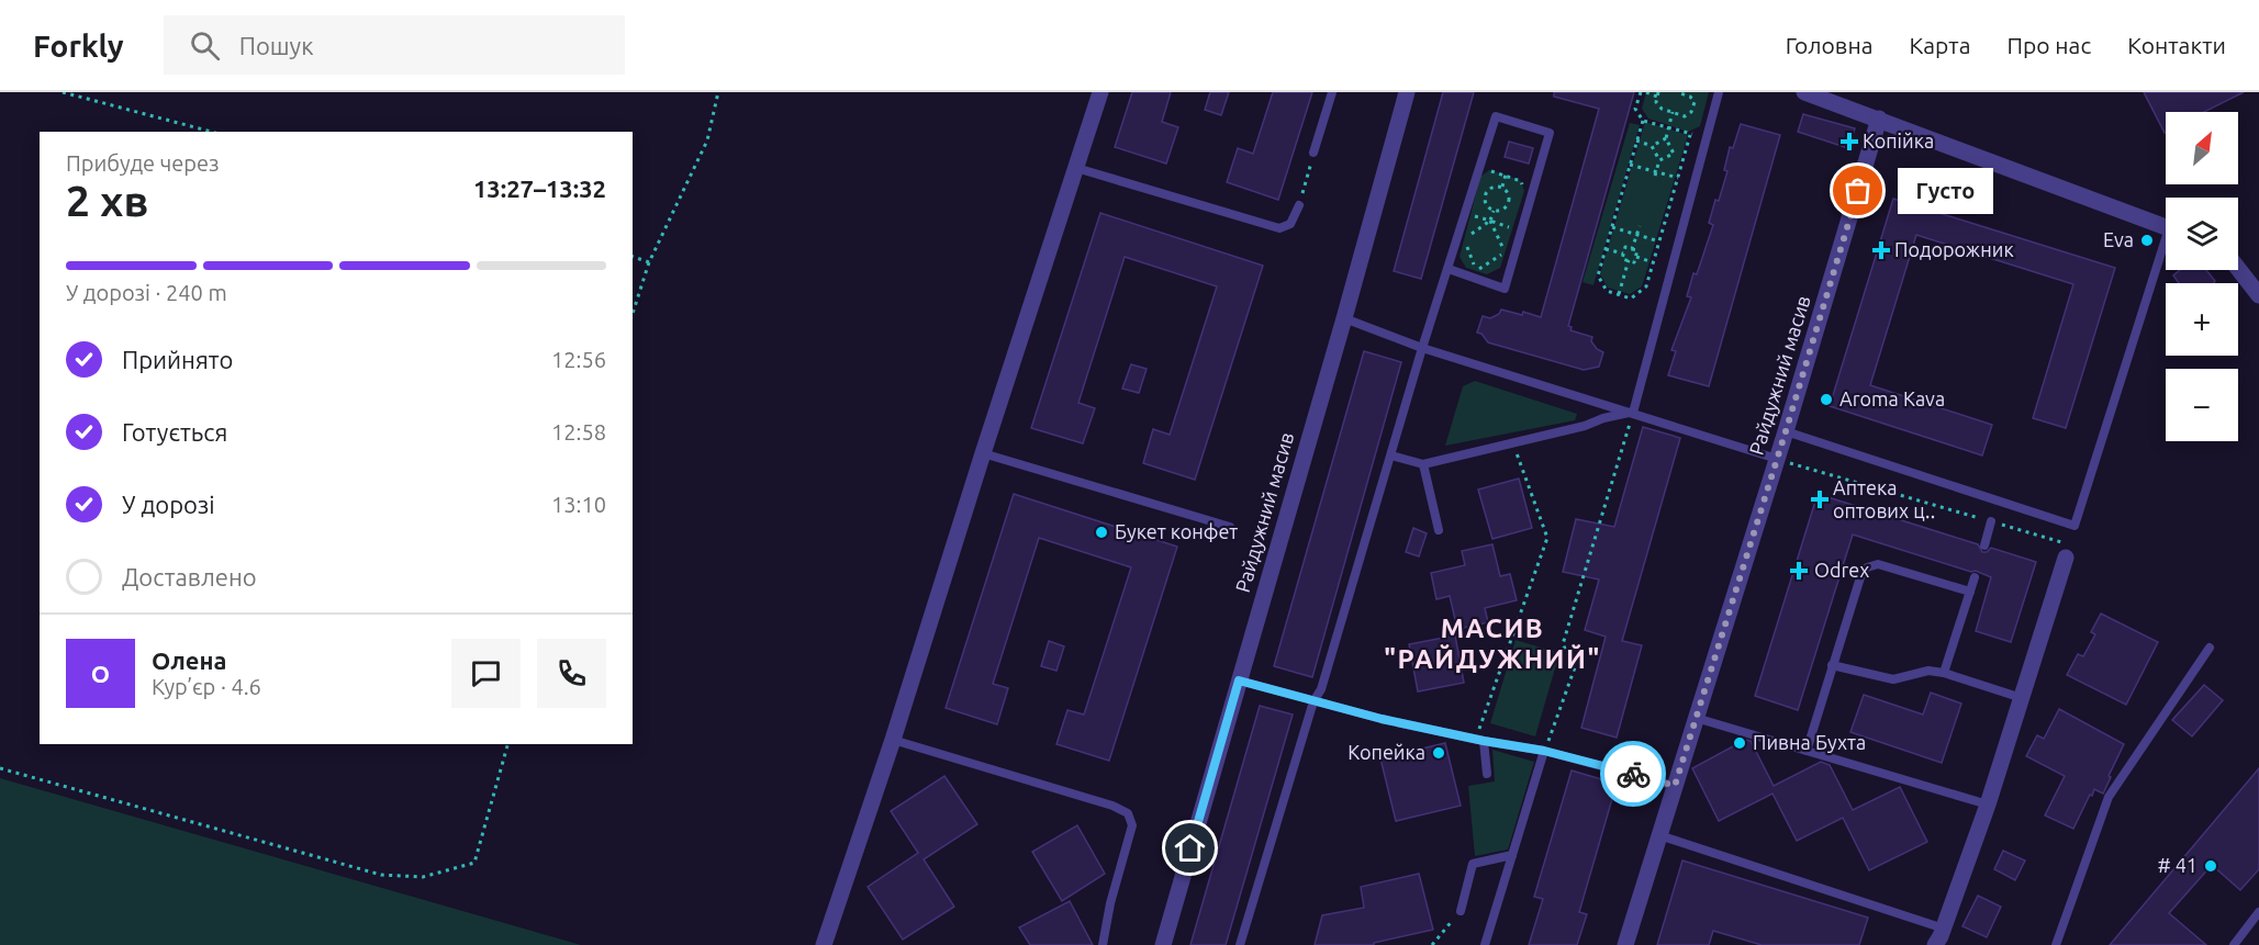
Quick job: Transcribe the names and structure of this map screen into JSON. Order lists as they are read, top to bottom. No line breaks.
{"streets":{"street":["Райдужний масив"]},"districts":["МАСИВ \"РАЙДУЖНИЙ\""],"places":{"health":["Копійка","Подорожник","Аптека оптових ц‥","Odrex"],"other":["Густо","Eva","Aroma Kava","Букет конфет","Пивна Бухта","Копейка","# 41"]},"north":"top right","page":{"header":"Forkly","search":"Пошук","nav":["Головна","Карта","Про нас","Контакти"],"map_buttons":["+","−"],"heading":["2 хв","Прибуде через","13:27–13:32"],"panel":["Олена","Кур’єр · 4.6"],"bubble":"Густо","bar":"У дорозі · 240 m","list":[["Прийнято","12:56"],["Готується","12:58"],["У дорозі","13:10"],"Доставлено"],"round":"О"}}
